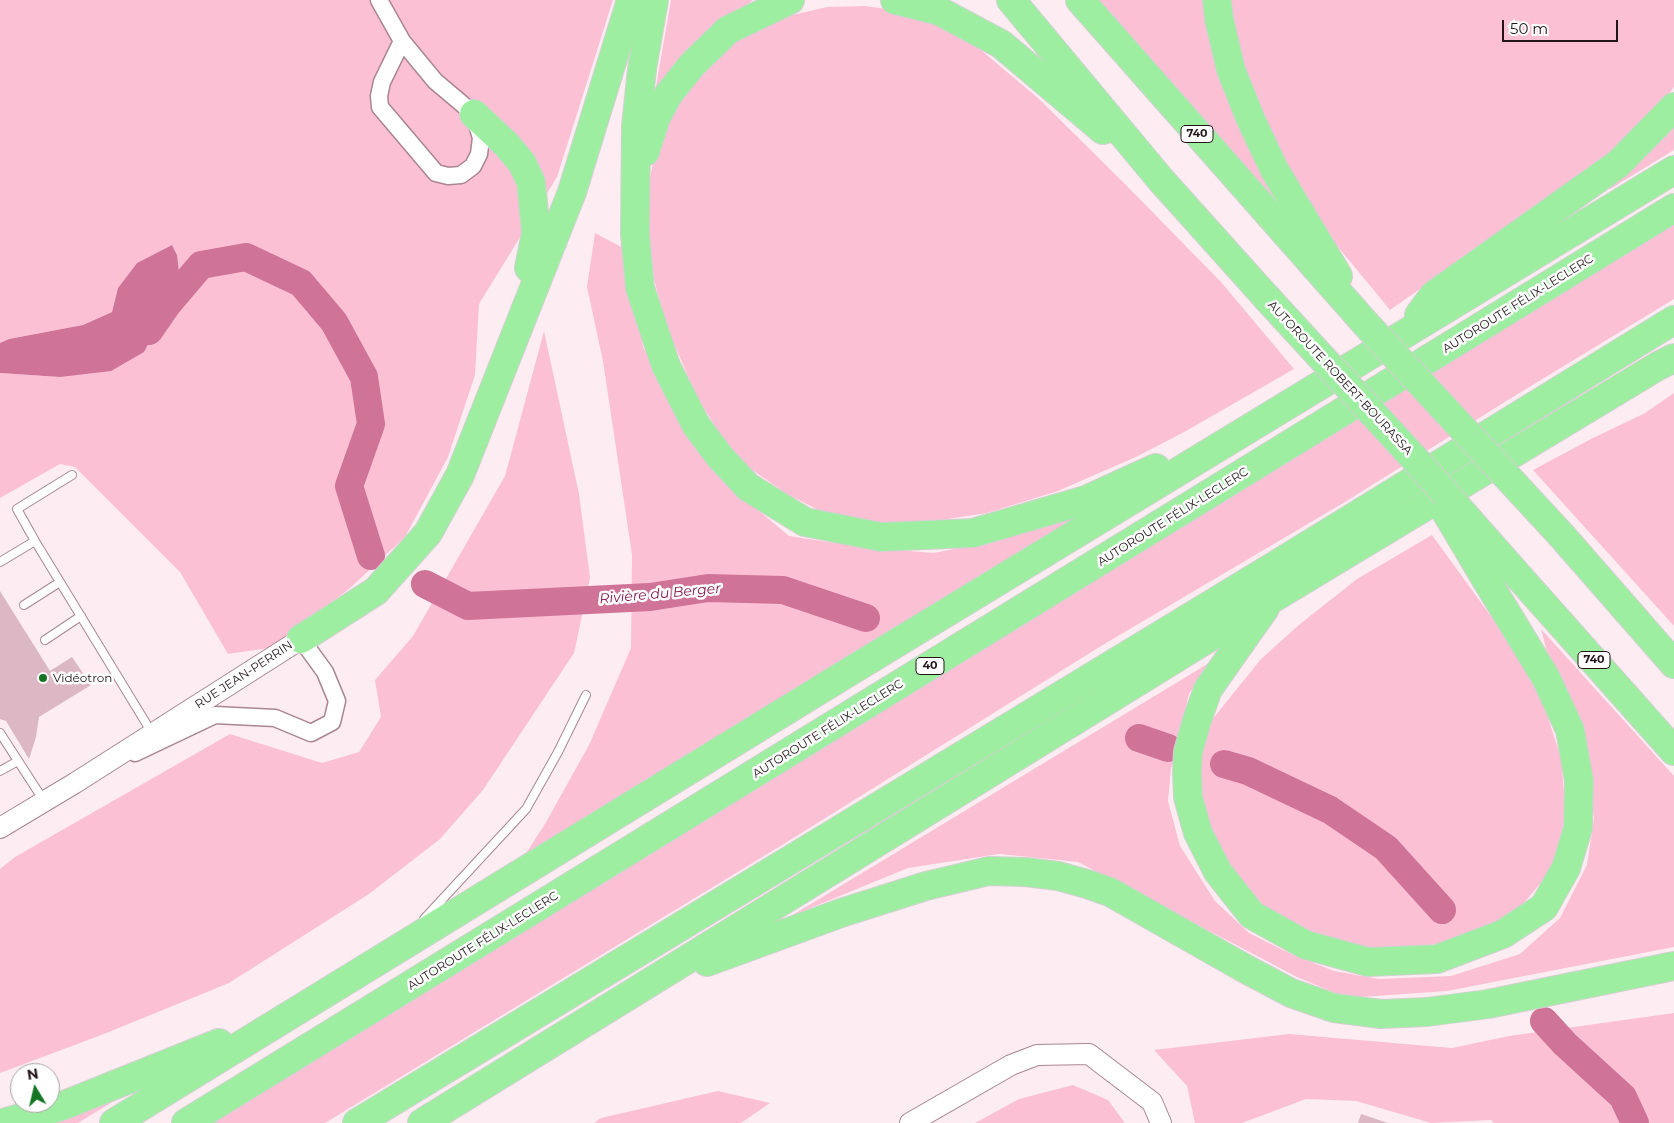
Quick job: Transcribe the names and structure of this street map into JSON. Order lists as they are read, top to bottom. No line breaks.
{"streets":{"highway":["740","AUTOROUTE FÉLIX-LECLERC","AUTOROUTE ROBERT-BOURASSA","40"],"street":["RUE JEAN-PERRIN"]},"water":["Rivière du Berger"],"places":["Vidéotron"],"scale_bar":"50 m","north":"top"}
